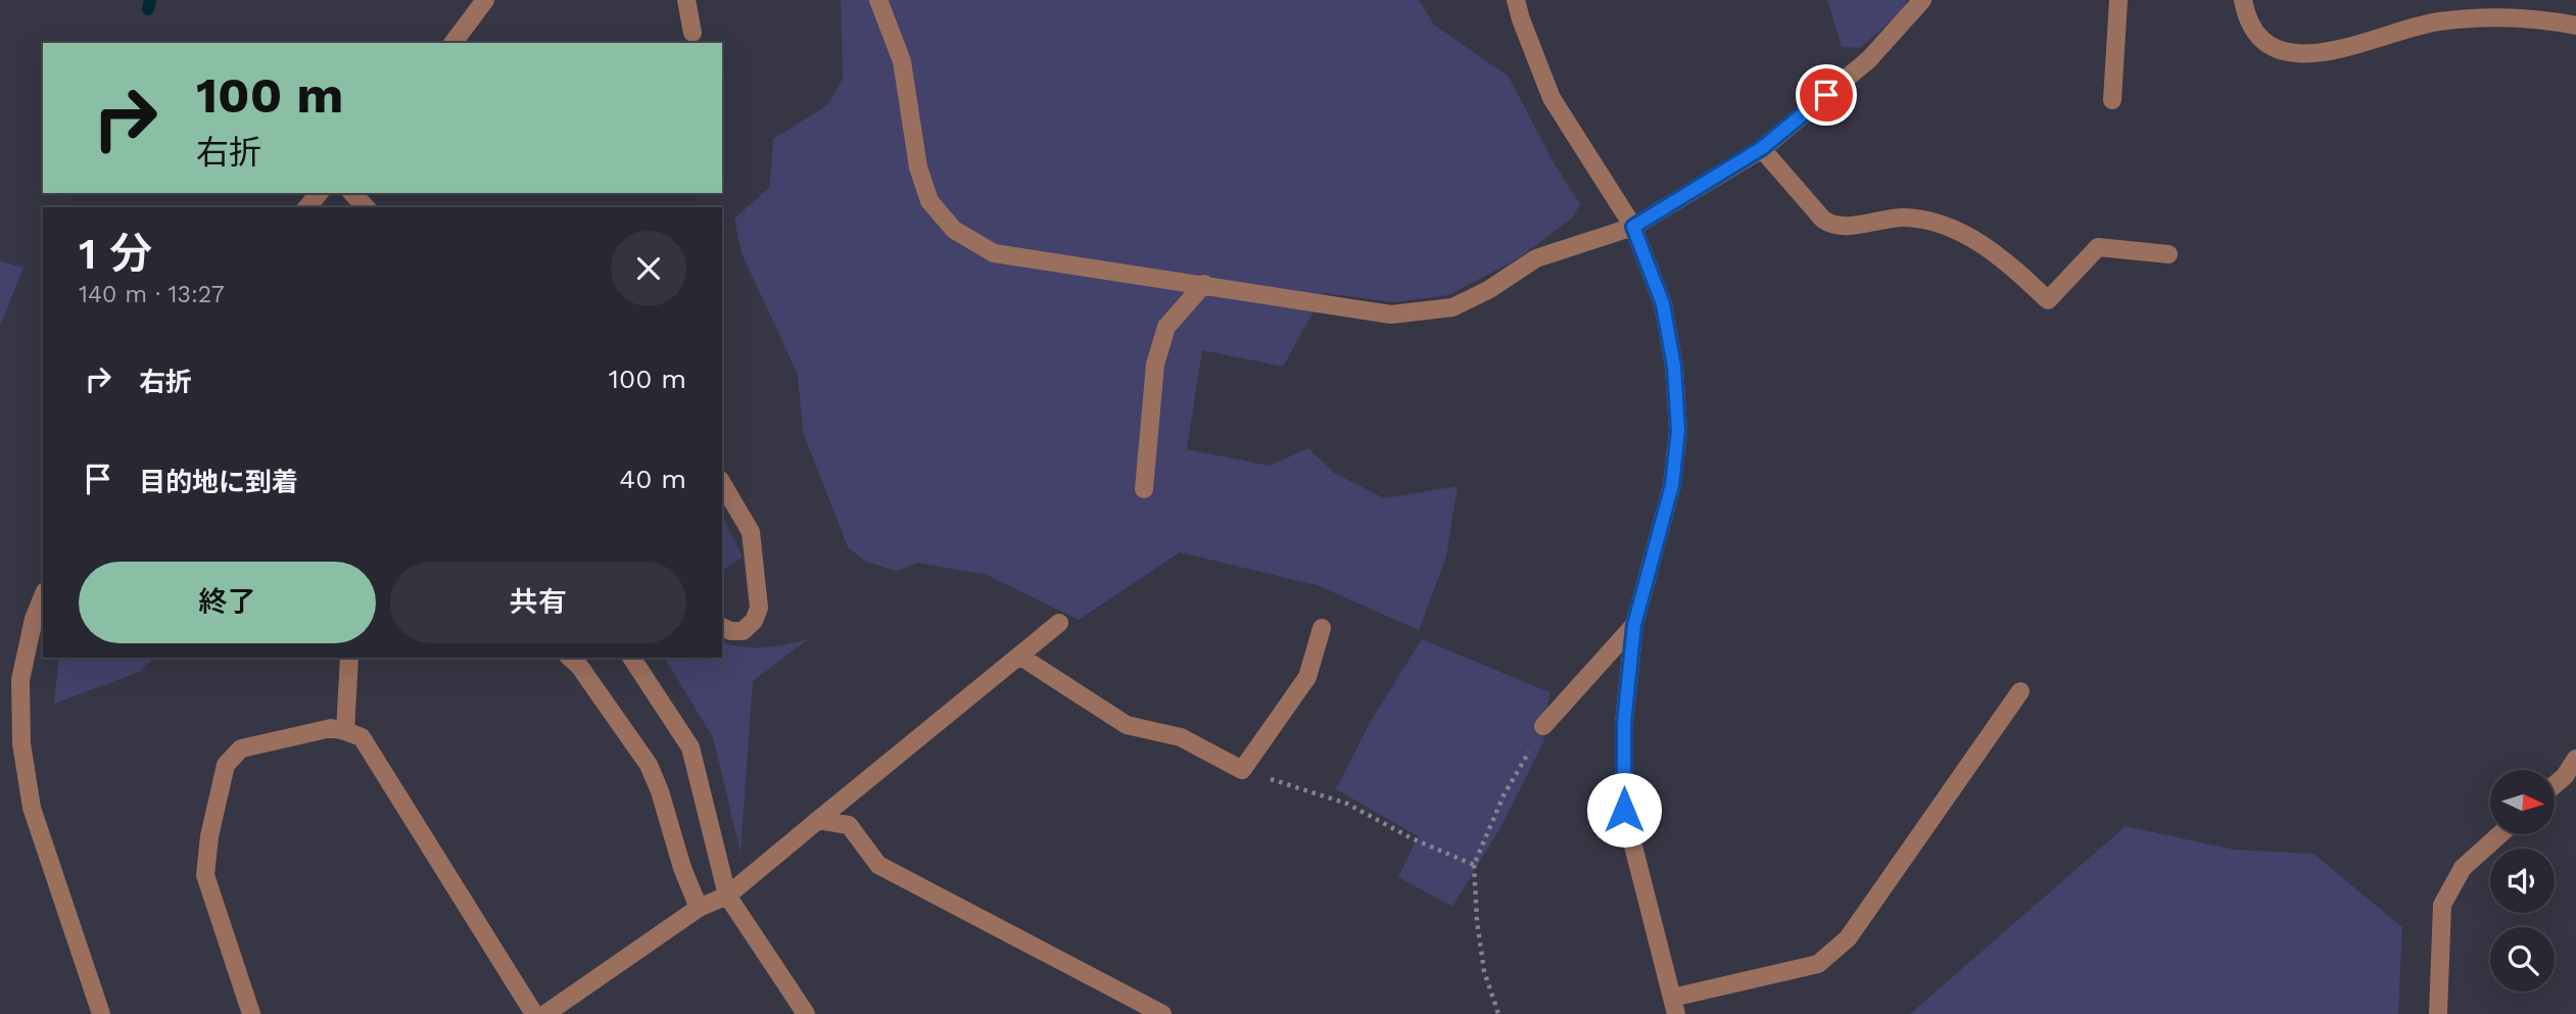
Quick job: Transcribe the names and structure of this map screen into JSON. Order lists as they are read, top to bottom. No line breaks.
{"north":"right","page":{"turn":["100 m","右折"],"heading":["1 分","140 m · 13:27"],"list":[{"name":"右折","value":"100 m"},{"name":"目的地に到着","value":"40 m"}],"buttons":["終了","共有"]}}
